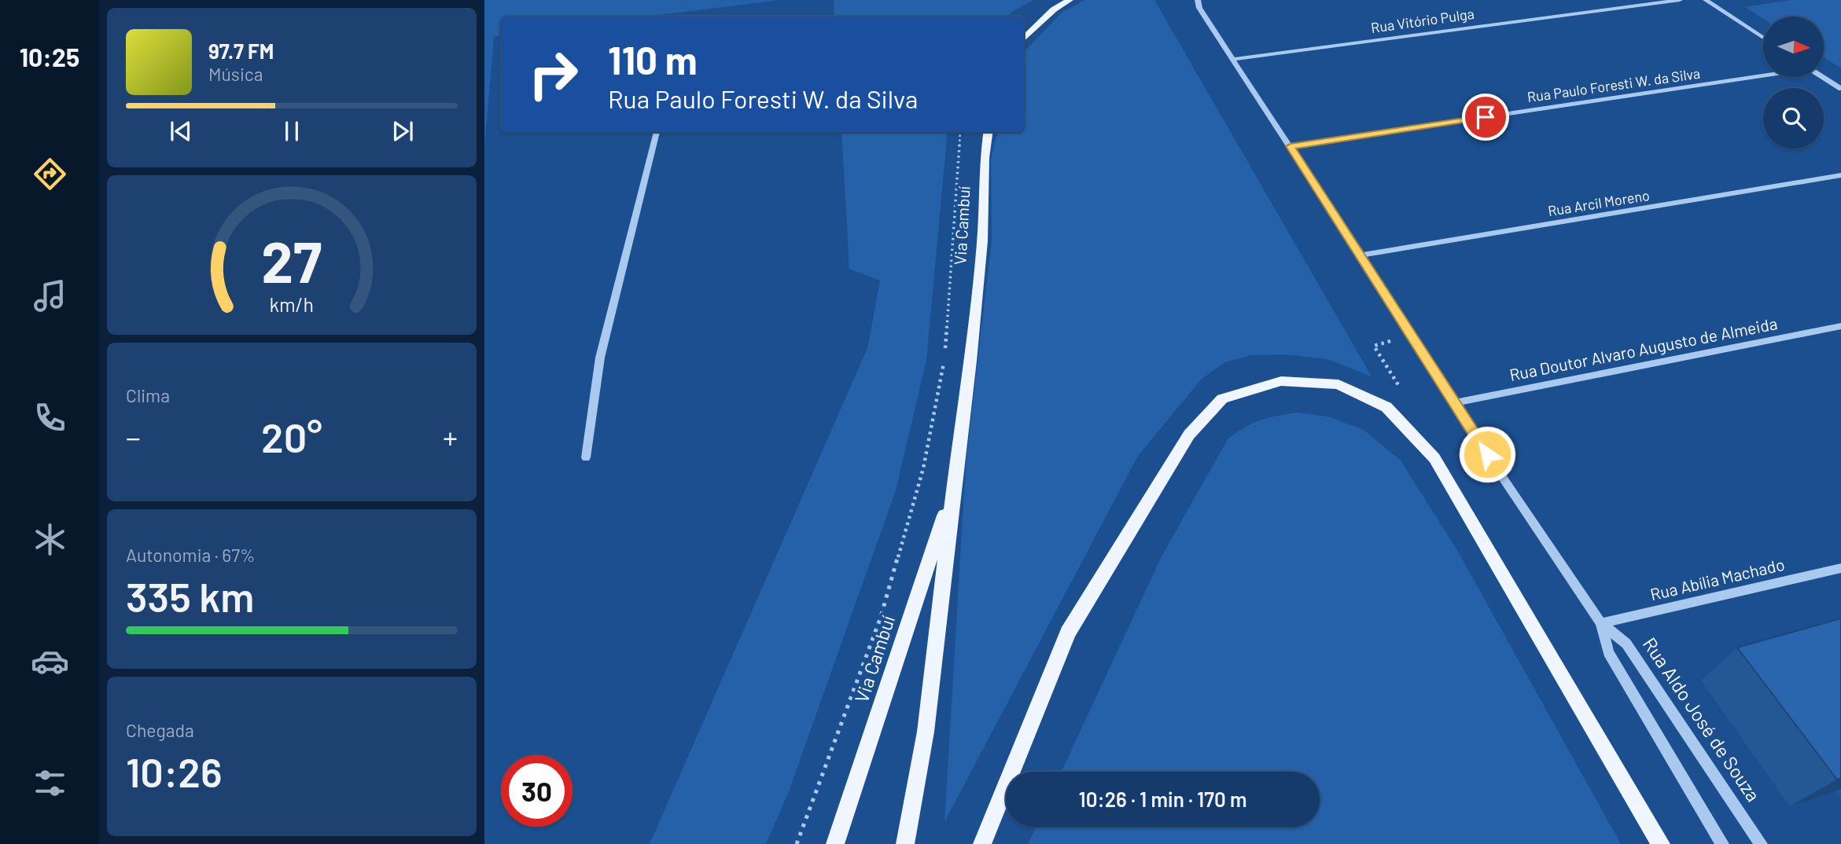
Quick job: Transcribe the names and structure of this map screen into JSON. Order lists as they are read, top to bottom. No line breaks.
{"streets":{"main road":["Via Cambuí"],"street":["Rua Vitório Pulga","Rua Paulo Foresti W. da Silva","Rua Arcil Moreno","Rua Doutor Alvaro Augusto de Almeida","Rua Abília Machado","Rua Aldo José de Souza"]},"crossings":[["Rua Vitório Pulga","Rua Aldo José de Souza"],["Rua Paulo Foresti W. da Silva","Rua Aldo José de Souza"],["Rua Arcil Moreno","Rua Aldo José de Souza"],["Rua Doutor Alvaro Augusto de Almeida","Rua Aldo José de Souza"],["Rua Abília Machado","Rua Aldo José de Souza"]],"north":"right","page":{"tabs":"10:25","turn":["110 m","Rua Paulo Foresti W. da Silva"],"song":["97.7 FM","Música"],"tile":["Clima",["Autonomia · 67%","335 km"],["Chegada","10:26"]],"heat":["−","20°","+"],"limit":"30","trip":"10:26 · 1 min · 170 m","gauge":["27","km/h"]}}
